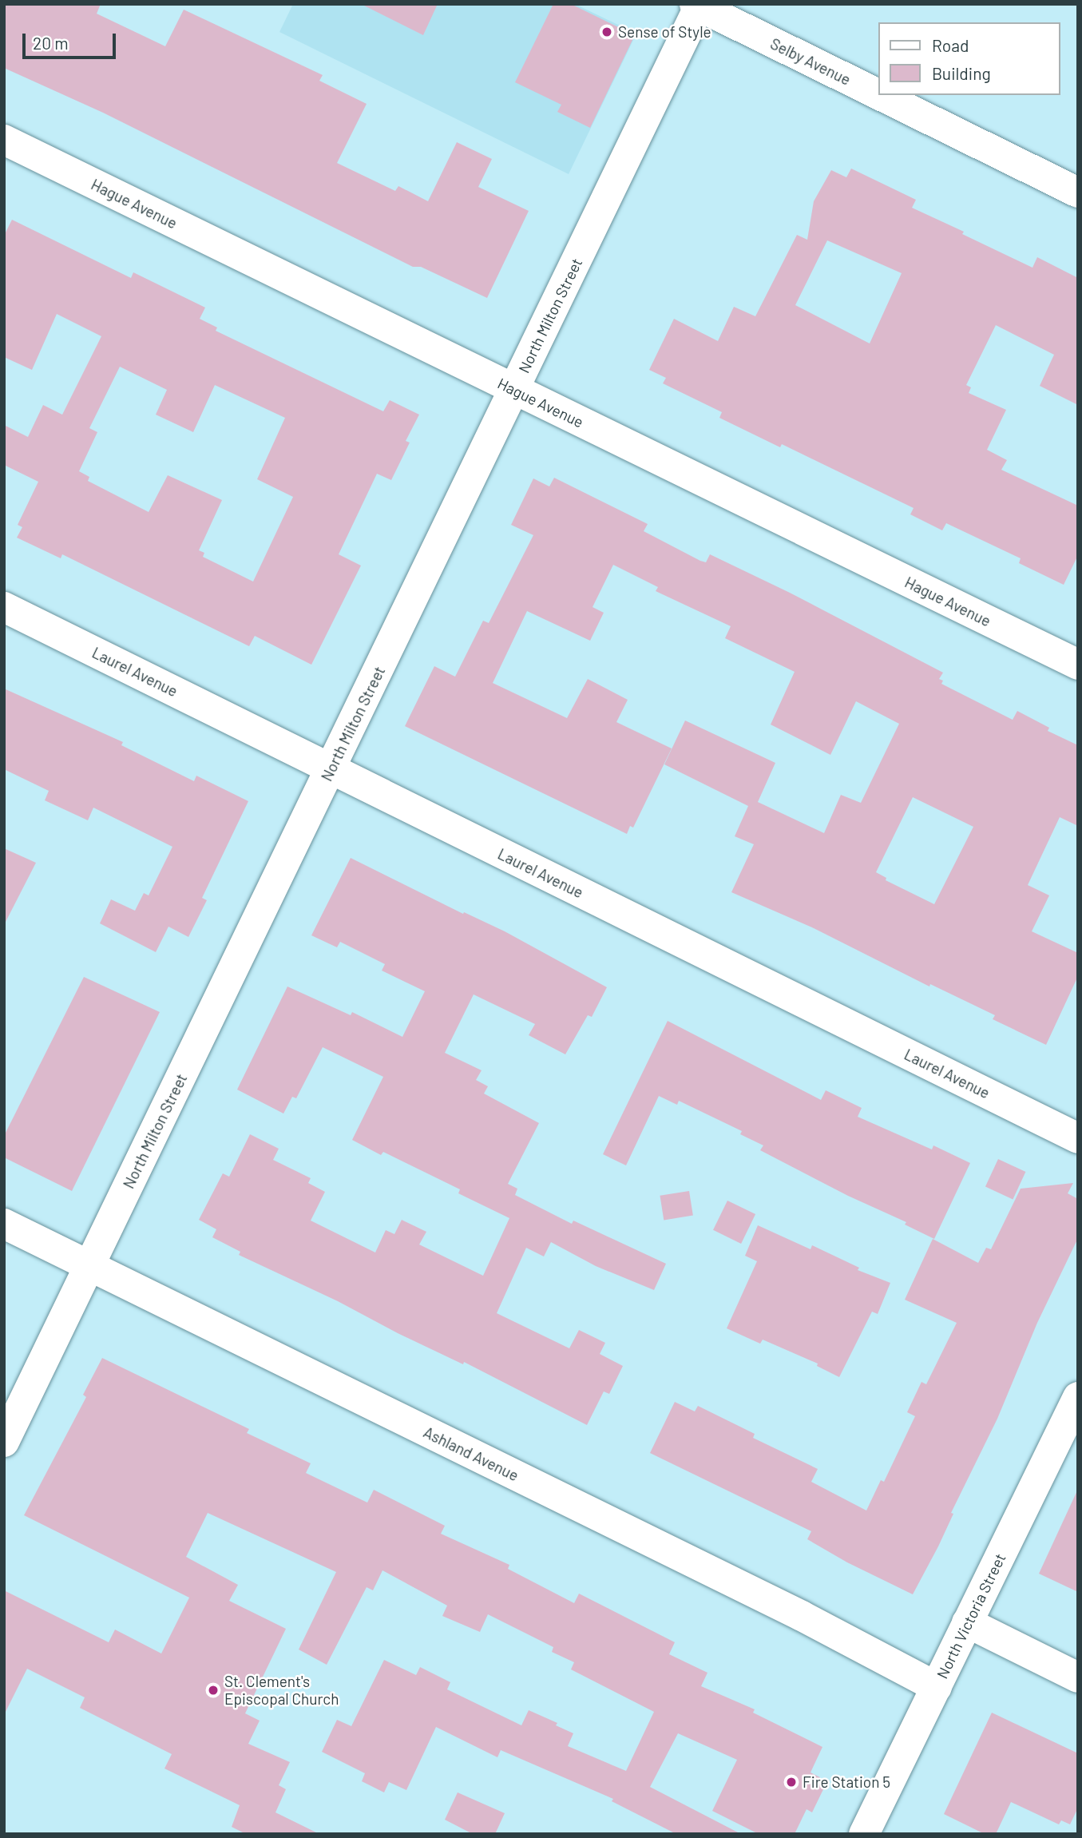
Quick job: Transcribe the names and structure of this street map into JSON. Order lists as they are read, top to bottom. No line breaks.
{"streets":{"street":["Selby Avenue","Hague Avenue","North Milton Street","Laurel Avenue","Ashland Avenue","North Victoria Street"]},"crossings":[["Selby Avenue","North Milton Street"],["Hague Avenue","North Milton Street"],["North Milton Street","Laurel Avenue"],["North Milton Street","Ashland Avenue"],["Ashland Avenue","North Victoria Street"]],"places":["Sense of Style","St. Clement's Episcopal Church","Fire Station 5"],"legend":["Road","Building"],"scale_bar":"20 m"}
